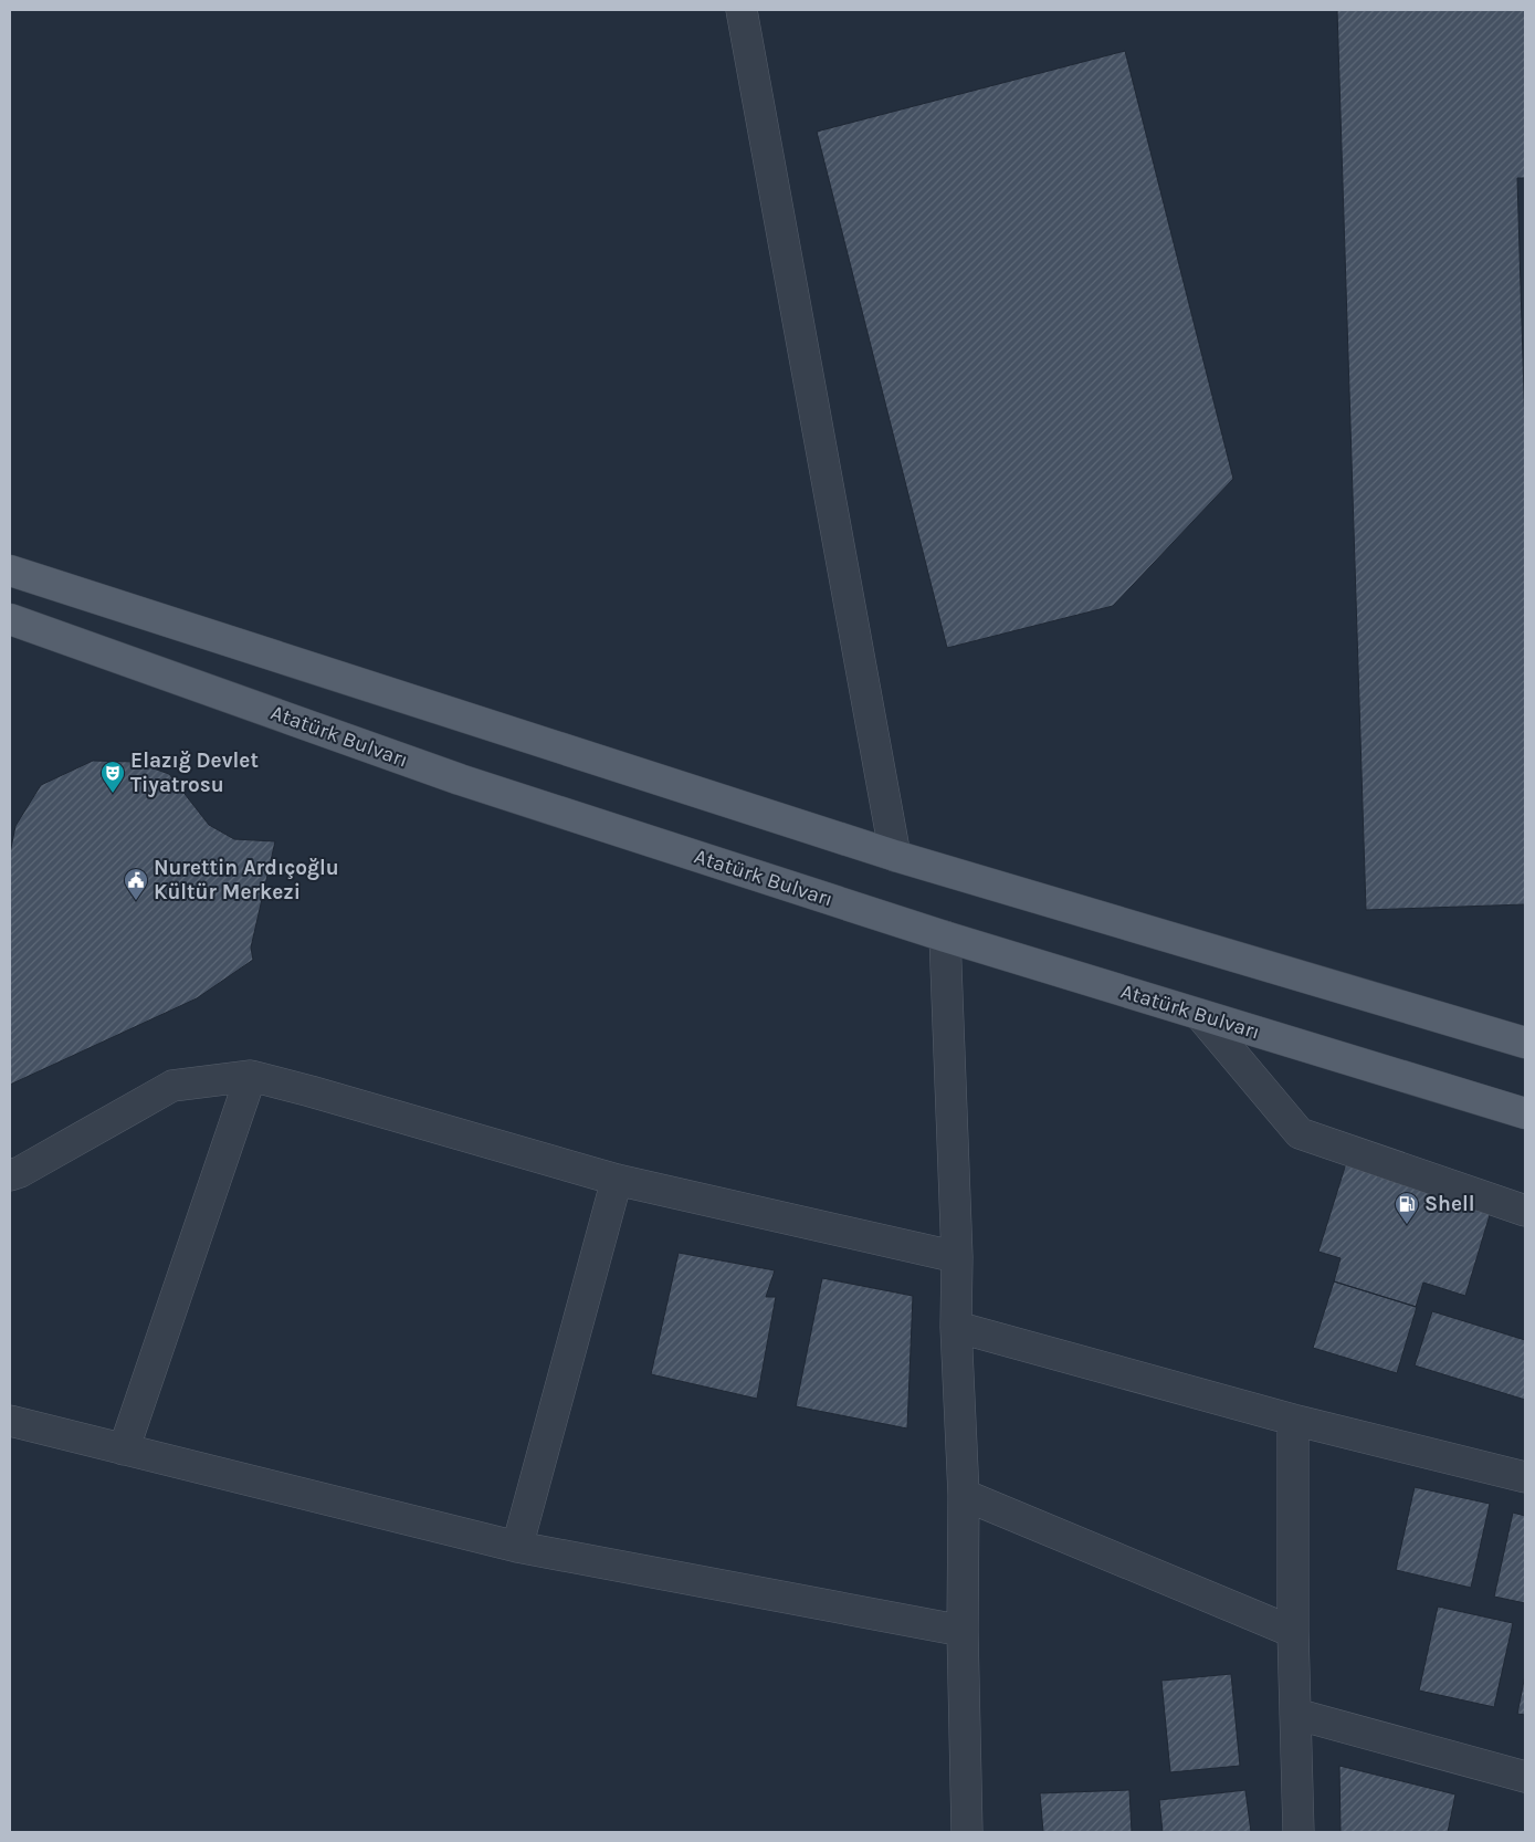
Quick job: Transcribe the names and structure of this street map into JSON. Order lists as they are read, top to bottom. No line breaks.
{"streets":{"main road":["Atatürk Bulvarı"]},"places":{"theatre":["Elazığ Devlet Tiyatrosu"],"public building":["Nurettin Ardıçoğlu Kültür Merkezi"],"fuel station":["Shell"]}}
